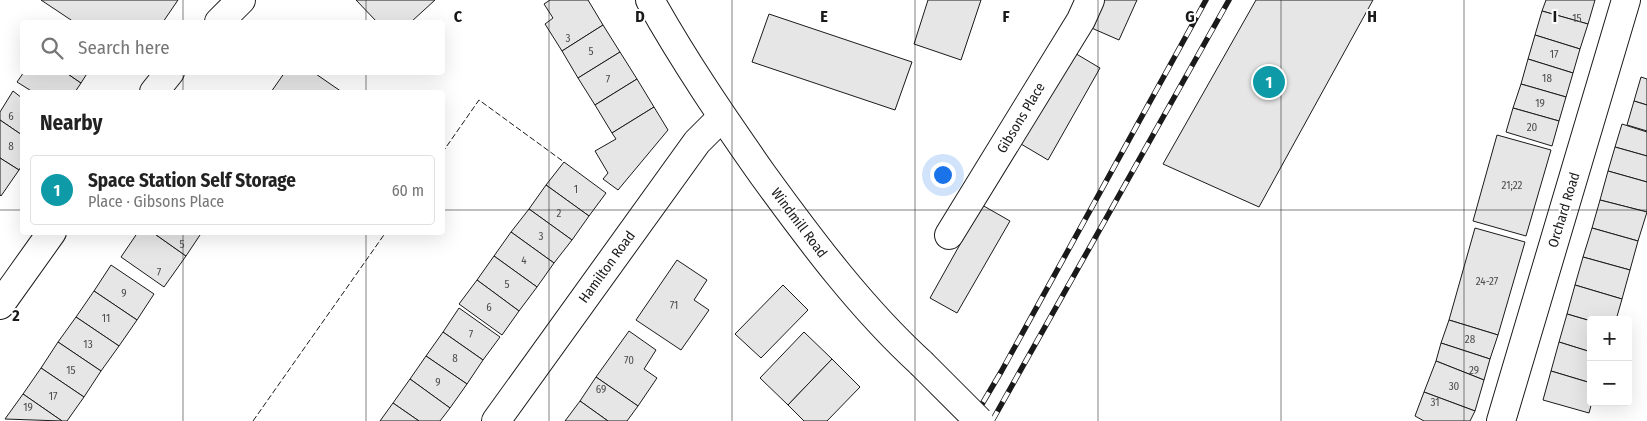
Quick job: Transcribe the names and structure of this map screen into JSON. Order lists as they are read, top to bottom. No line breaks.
{"streets":{"street":["Gibsons Place","Orchard Road","Windmill Road","Hamilton Road"]},"crossings":[["Windmill Road","Hamilton Road"]],"house_numbers":["15","3","5","17","18","7","19","6","20","8","21;22","1","2","3","5","4","7","24-27","5","9","71","6","11","7","28","13","8","70","15","29","9","30","69","17","31","19"],"page":{"search":"Search here","pins":"1","heading":"Nearby","list":[{"mark":"1","name":"Space Station Self Storage","note":"Place · Gibsons Place","value":"60 m"}],"map_buttons":["+","−"]},"grid":{"columns":["C","D","E","F","G","H","I"],"rows":["2"]}}
